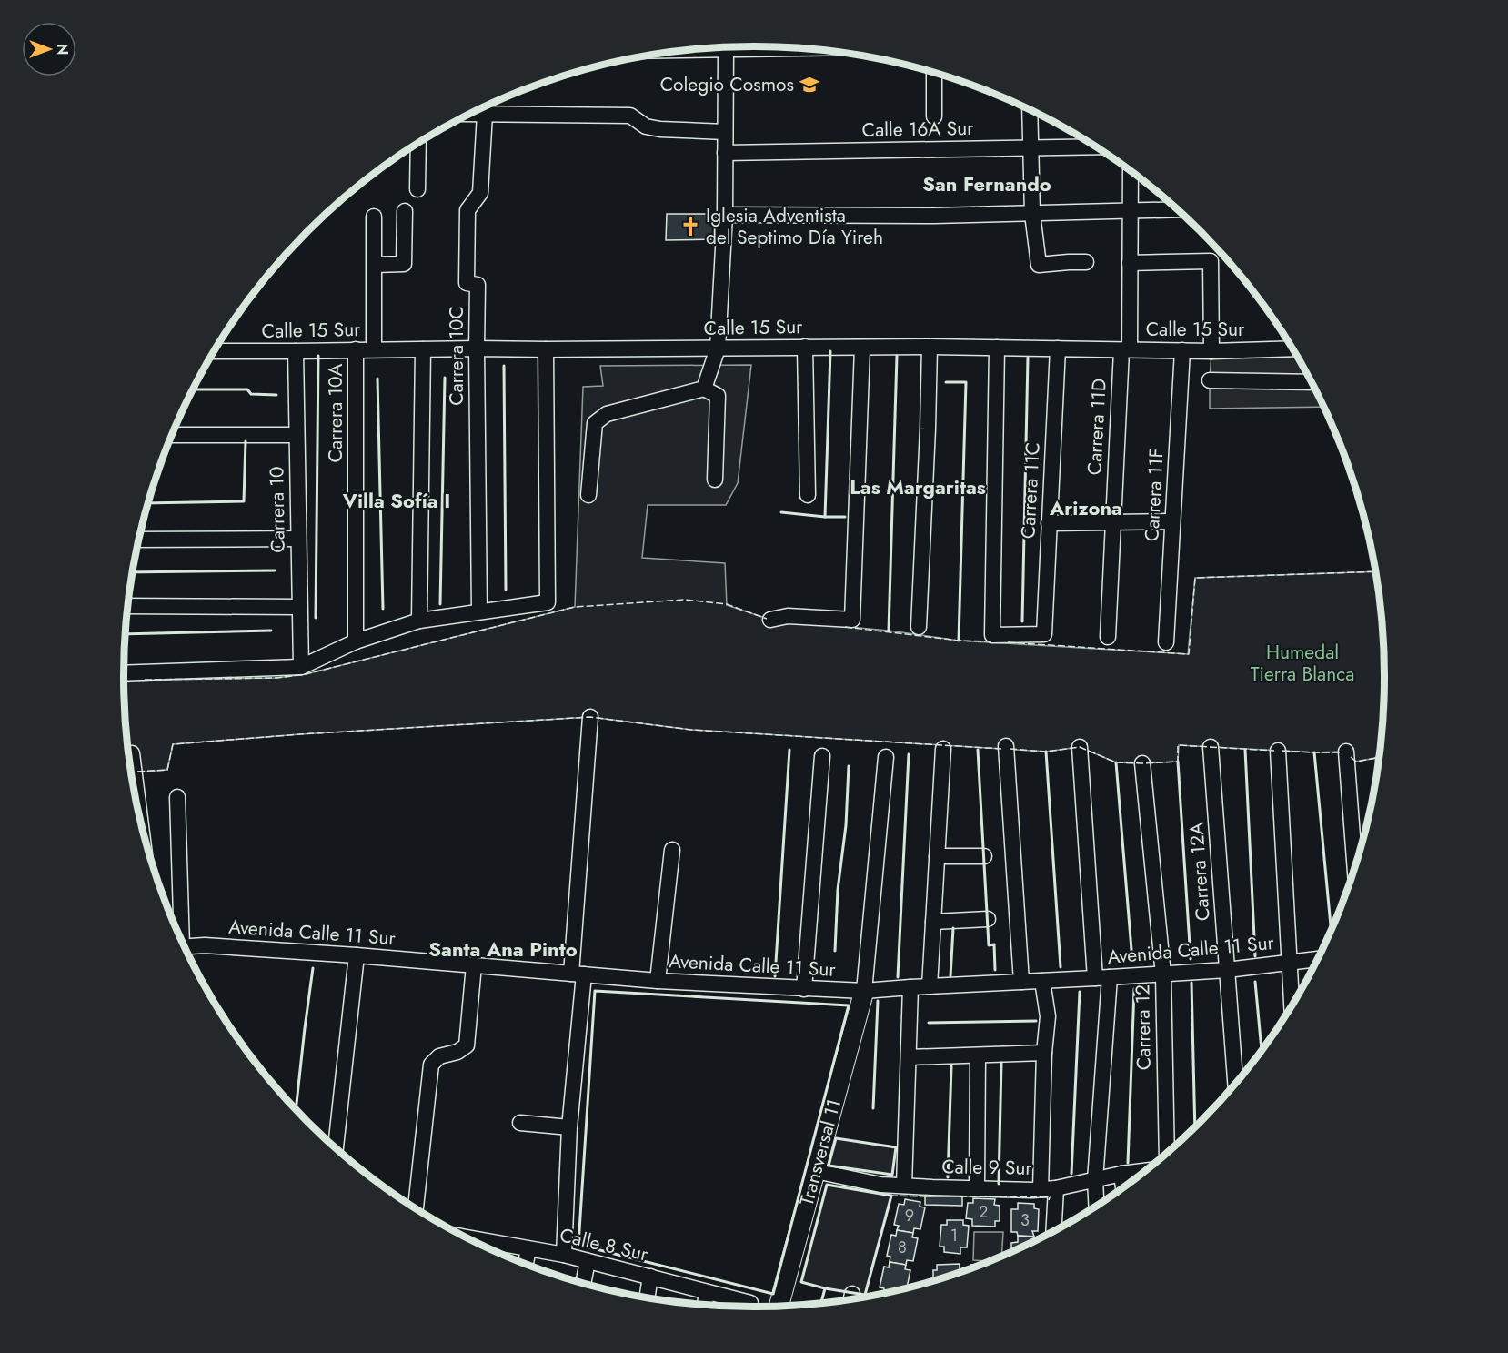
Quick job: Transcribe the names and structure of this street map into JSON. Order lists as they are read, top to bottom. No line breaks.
{"streets":{"main road":["Transversal 11"],"street":["Calle 16A Sur","Calle 15 Sur","Carrera 10C","Carrera 10A","Carrera 11D","Carrera 11C","Carrera 11F","Carrera 10","Carrera 12A","Avenida Calle 11 Sur","Carrera 12","Calle 9 Sur","Calle 8 Sur"]},"crossings":[["Calle 15 Sur","Carrera 10C"],["Calle 15 Sur","Carrera 10A"],["Calle 15 Sur","Carrera 11D"],["Calle 15 Sur","Carrera 11C"],["Calle 15 Sur","Carrera 11F"],["Calle 15 Sur","Carrera 10"],["Carrera 12A","Avenida Calle 11 Sur"],["Avenida Calle 11 Sur","Carrera 12"],["Avenida Calle 11 Sur","Transversal 11"],["Transversal 11","Calle 9 Sur"]],"districts":["San Fernando","Las Margaritas","Villa Sofía I","Arizona","Santa Ana Pinto"],"parks":["Humedal Tierra Blanca"],"places":{"school or university":["Colegio Cosmos"],"church":["Iglesia Adventista del Septimo Día Yireh"]},"house_numbers":["2","9","3","1","8"],"north":"right"}
